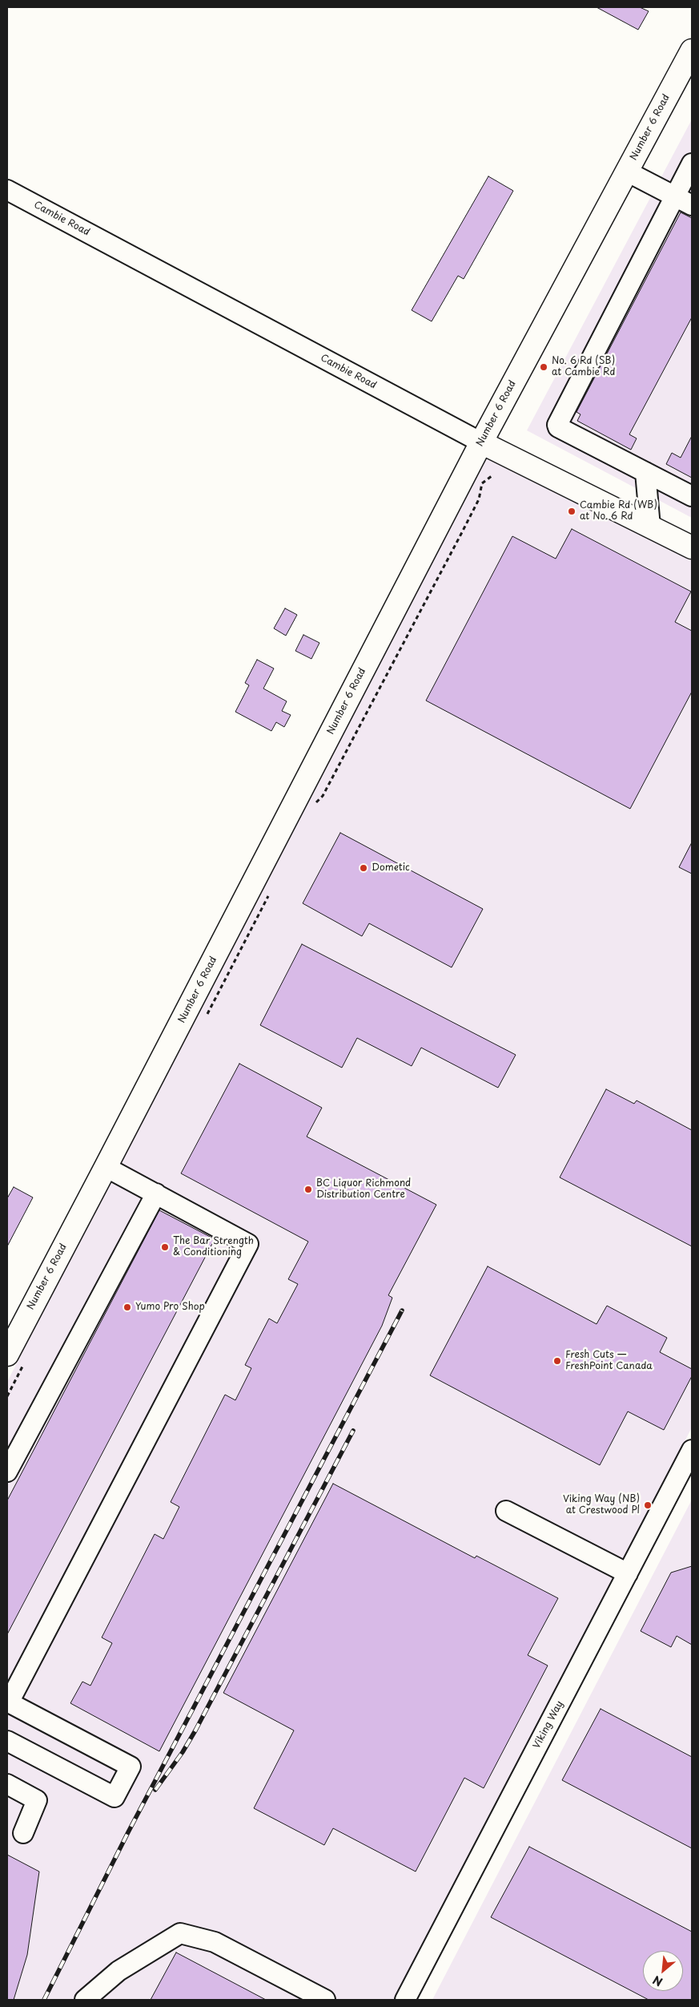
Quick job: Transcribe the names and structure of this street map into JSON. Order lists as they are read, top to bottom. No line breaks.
{"streets":{"main road":["Number 6 Road","Cambie Road"],"street":["Viking Way"]},"crossings":[["Number 6 Road","Cambie Road"]],"places":["No. 6 Rd (SB) at Cambie Rd","Cambie Rd (WB) at No. 6 Rd","Dometic","BC Liquor Richmond Distribution Centre","The Bar Strength & Conditioning","Yumo Pro Shop","Fresh Cuts — FreshPoint Canada","Viking Way (NB) at Crestwood Pl"],"north":"bottom left"}
